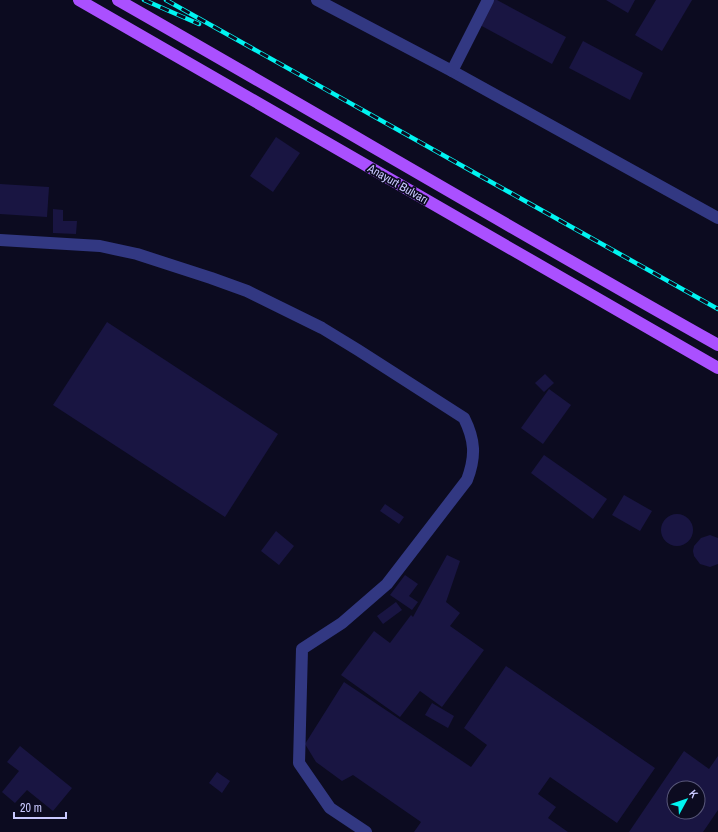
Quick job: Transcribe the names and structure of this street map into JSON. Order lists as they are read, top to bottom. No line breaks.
{"streets":{"main road":["Anayurt Bulvarı"]},"scale_bar":"20 m","north":"top right"}
